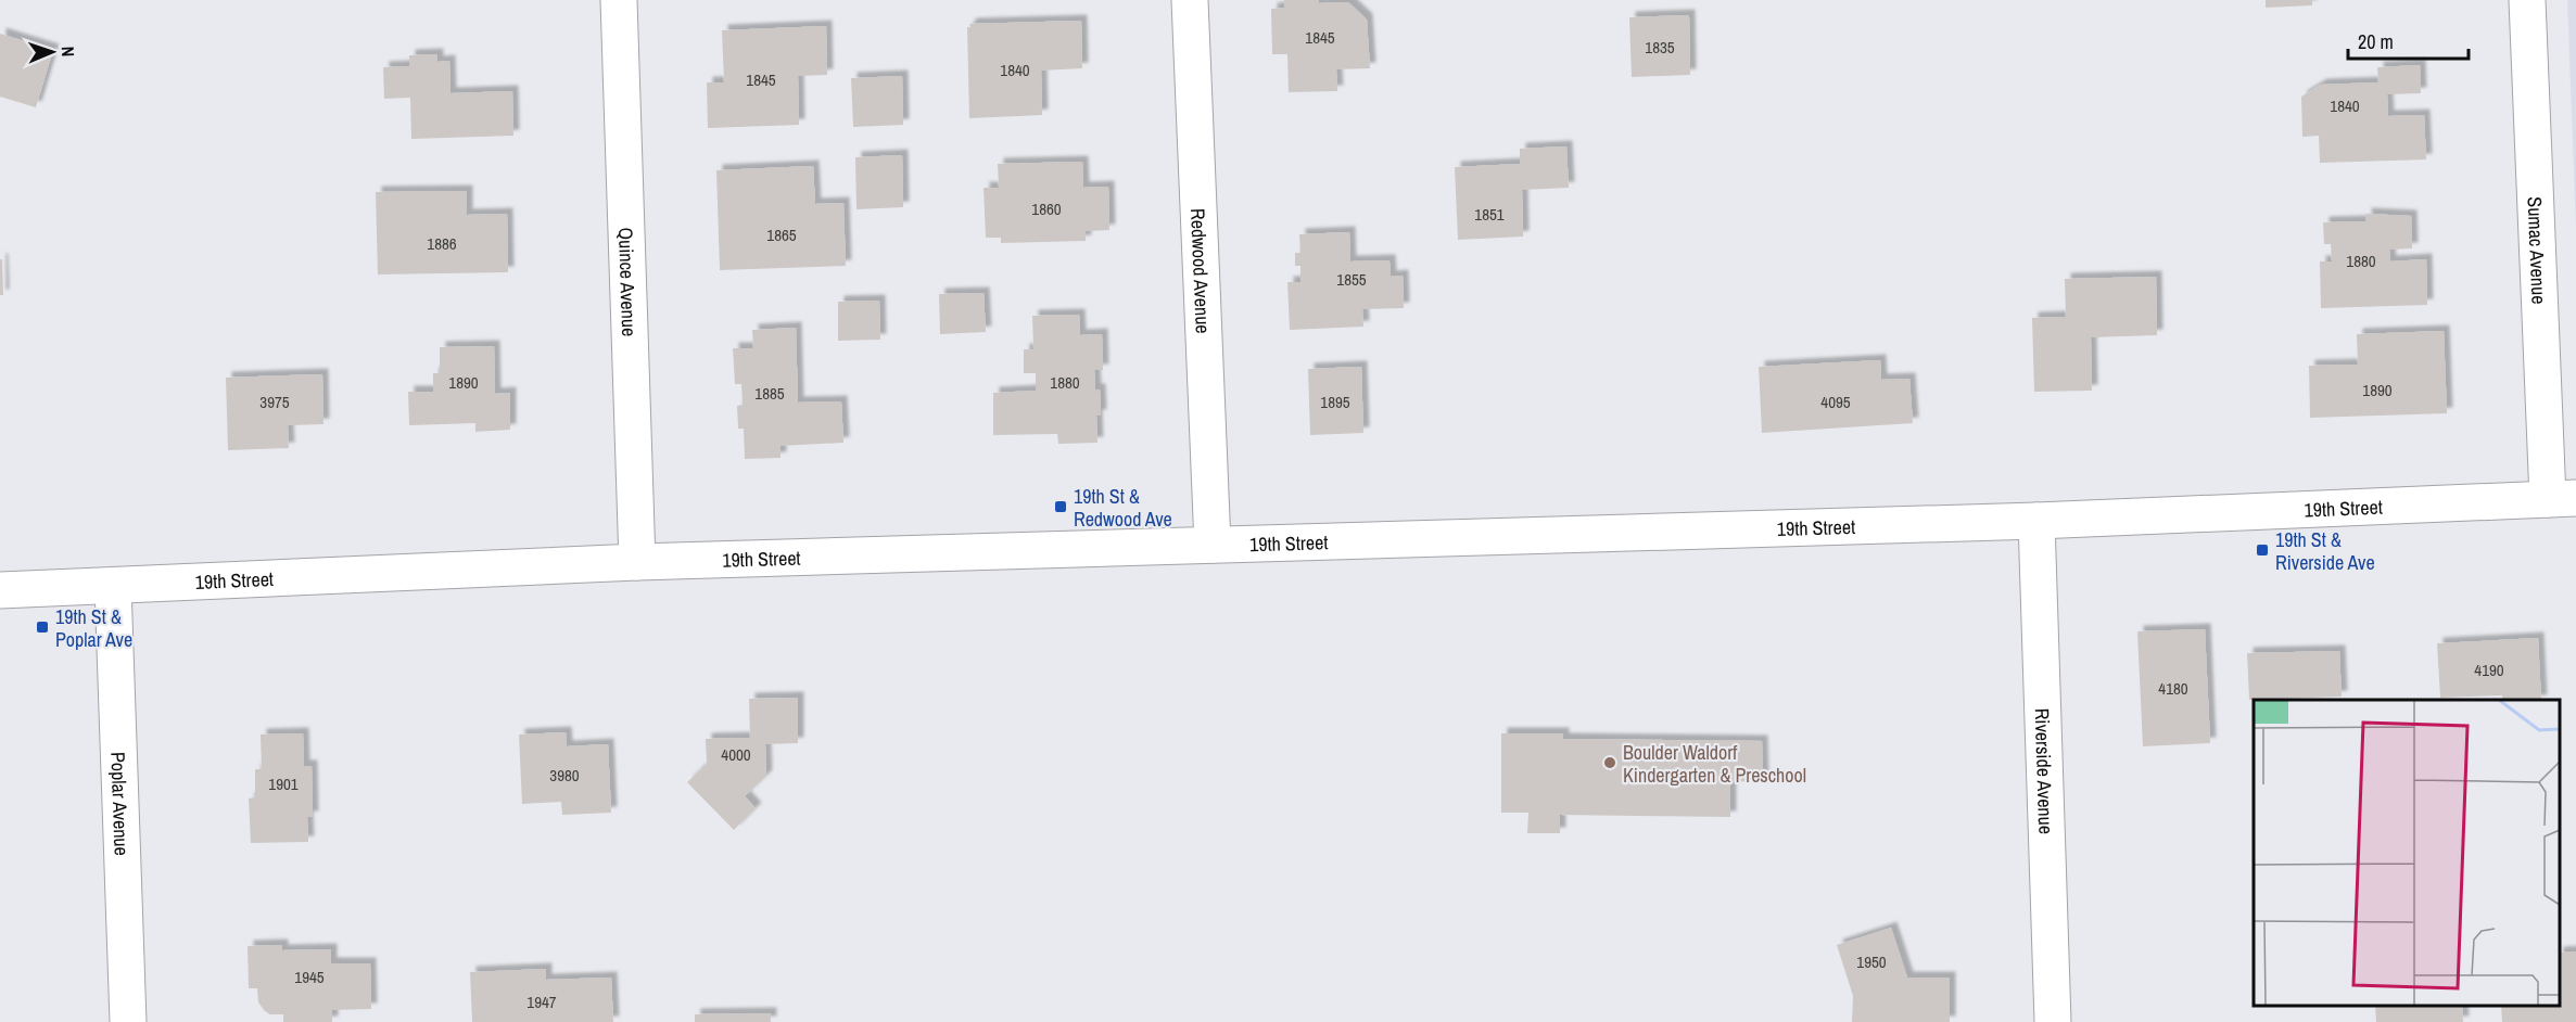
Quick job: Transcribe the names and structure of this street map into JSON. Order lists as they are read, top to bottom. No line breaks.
{"streets":{"street":["Sumac Avenue","Redwood Avenue","Quince Avenue","19th Street","Riverside Avenue","Poplar Avenue"]},"crossings":[["Sumac Avenue","19th Street"],["Redwood Avenue","19th Street"],["Quince Avenue","19th Street"],["19th Street","Riverside Avenue"],["19th Street","Poplar Avenue"]],"places":{"transit":["19th St & Redwood Ave","19th St & Riverside Ave","19th St & Poplar Ave"],"other":["Boulder Waldorf Kindergarten & Preschool"]},"house_numbers":["1845","1835","1840","1845","1840","1860","1851","1865","1886","1880","1855","1890","1880","1890","1885","3975","1895","4095","4190","4180","4000","3980","1901","1950","1945","1947"],"scale_bar":"20 m","north":"right"}
